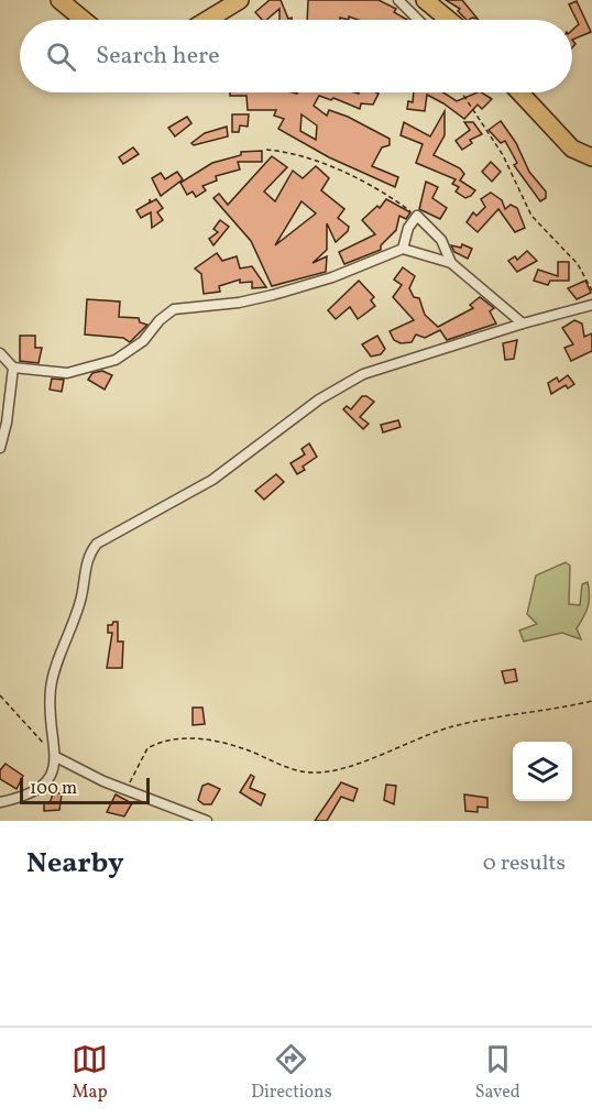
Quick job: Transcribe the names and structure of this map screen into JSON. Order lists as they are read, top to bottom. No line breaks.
{"scale_bar":"100 m","page":{"search":"Search here","scale":"100 m","heading":["Nearby","0 results"],"nav":["Map","Directions","Saved"]}}
